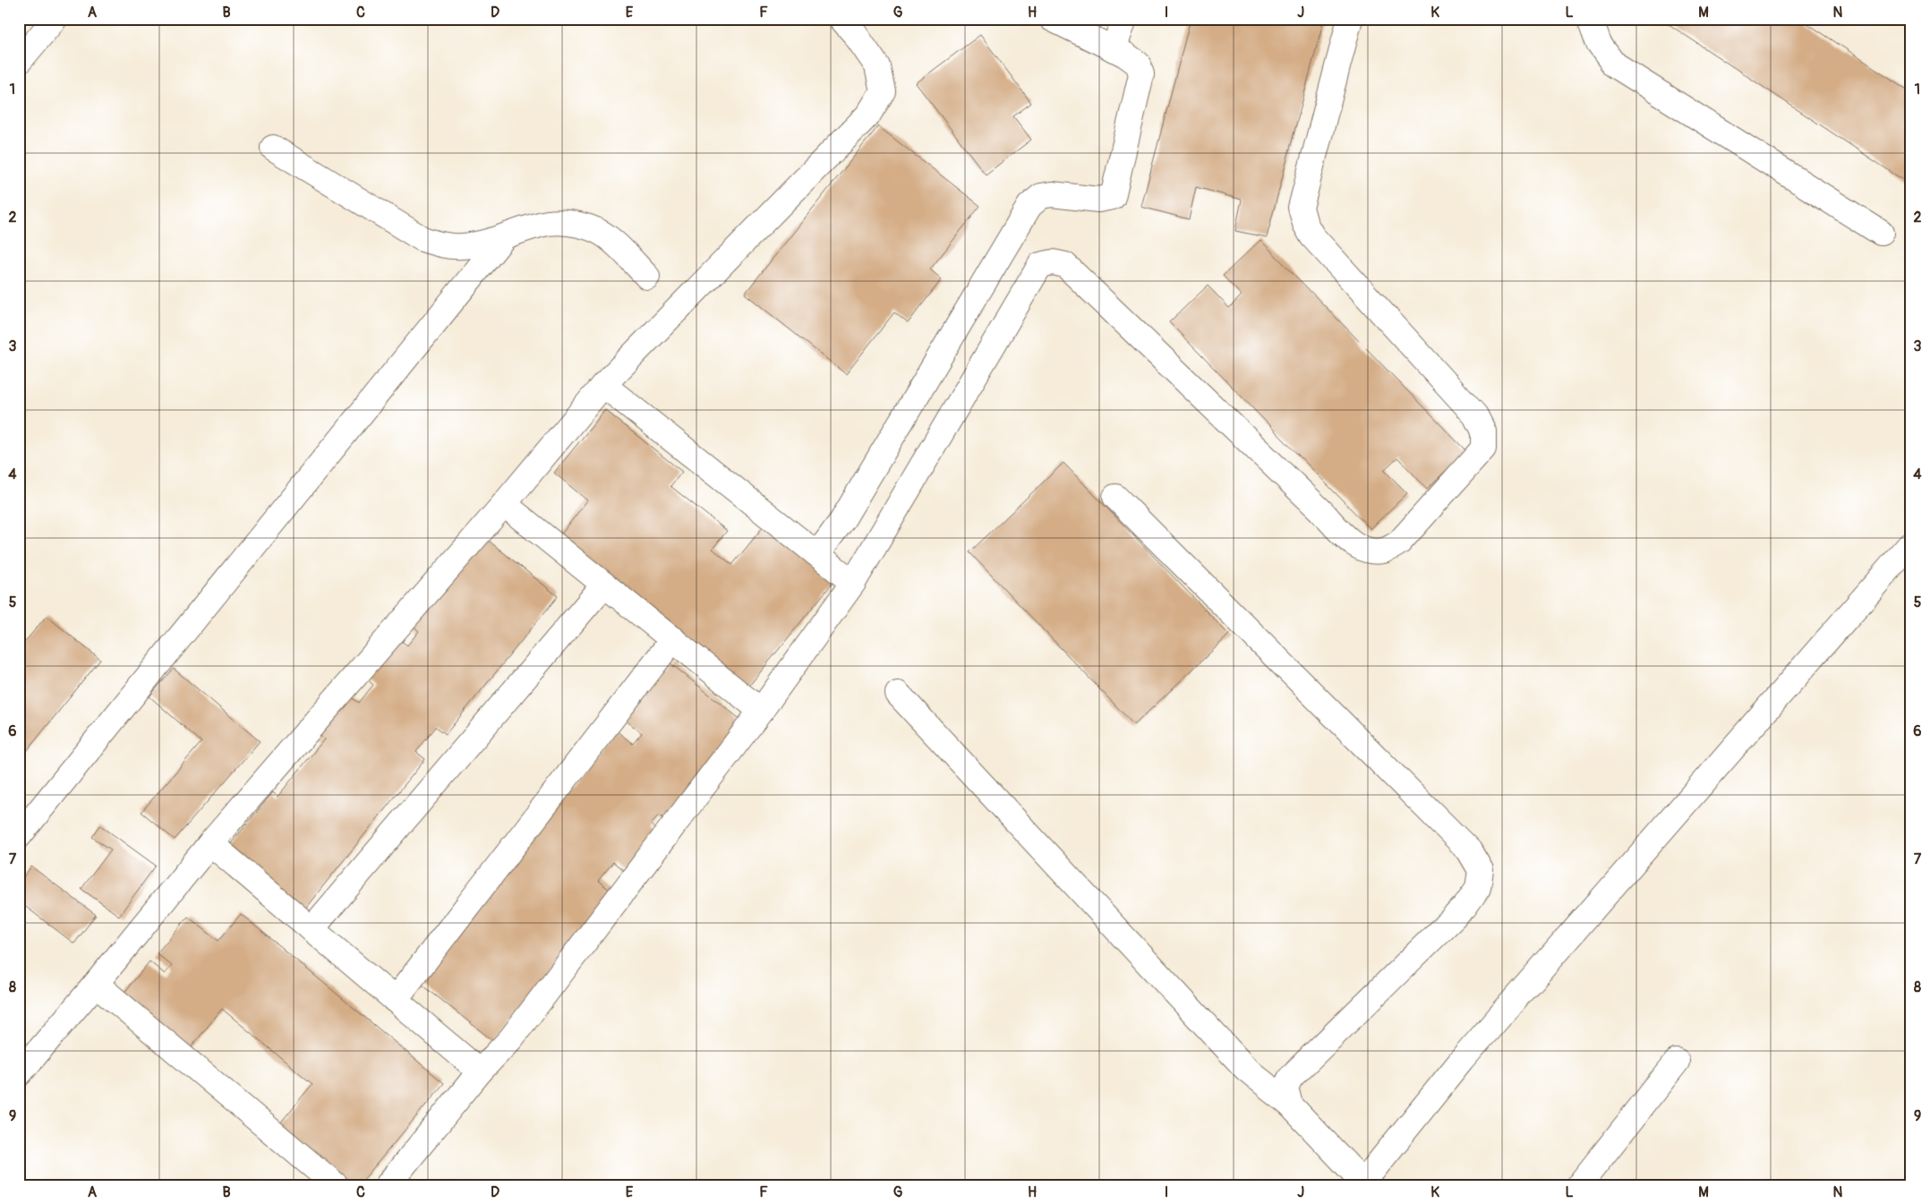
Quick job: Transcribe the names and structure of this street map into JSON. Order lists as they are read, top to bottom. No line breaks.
{"grid":{"columns":["A","B","C","D","E","F","G","H","I","J","K","L","M","N"],"rows":["1","2","3","4","5","6","7","8","9"]}}
